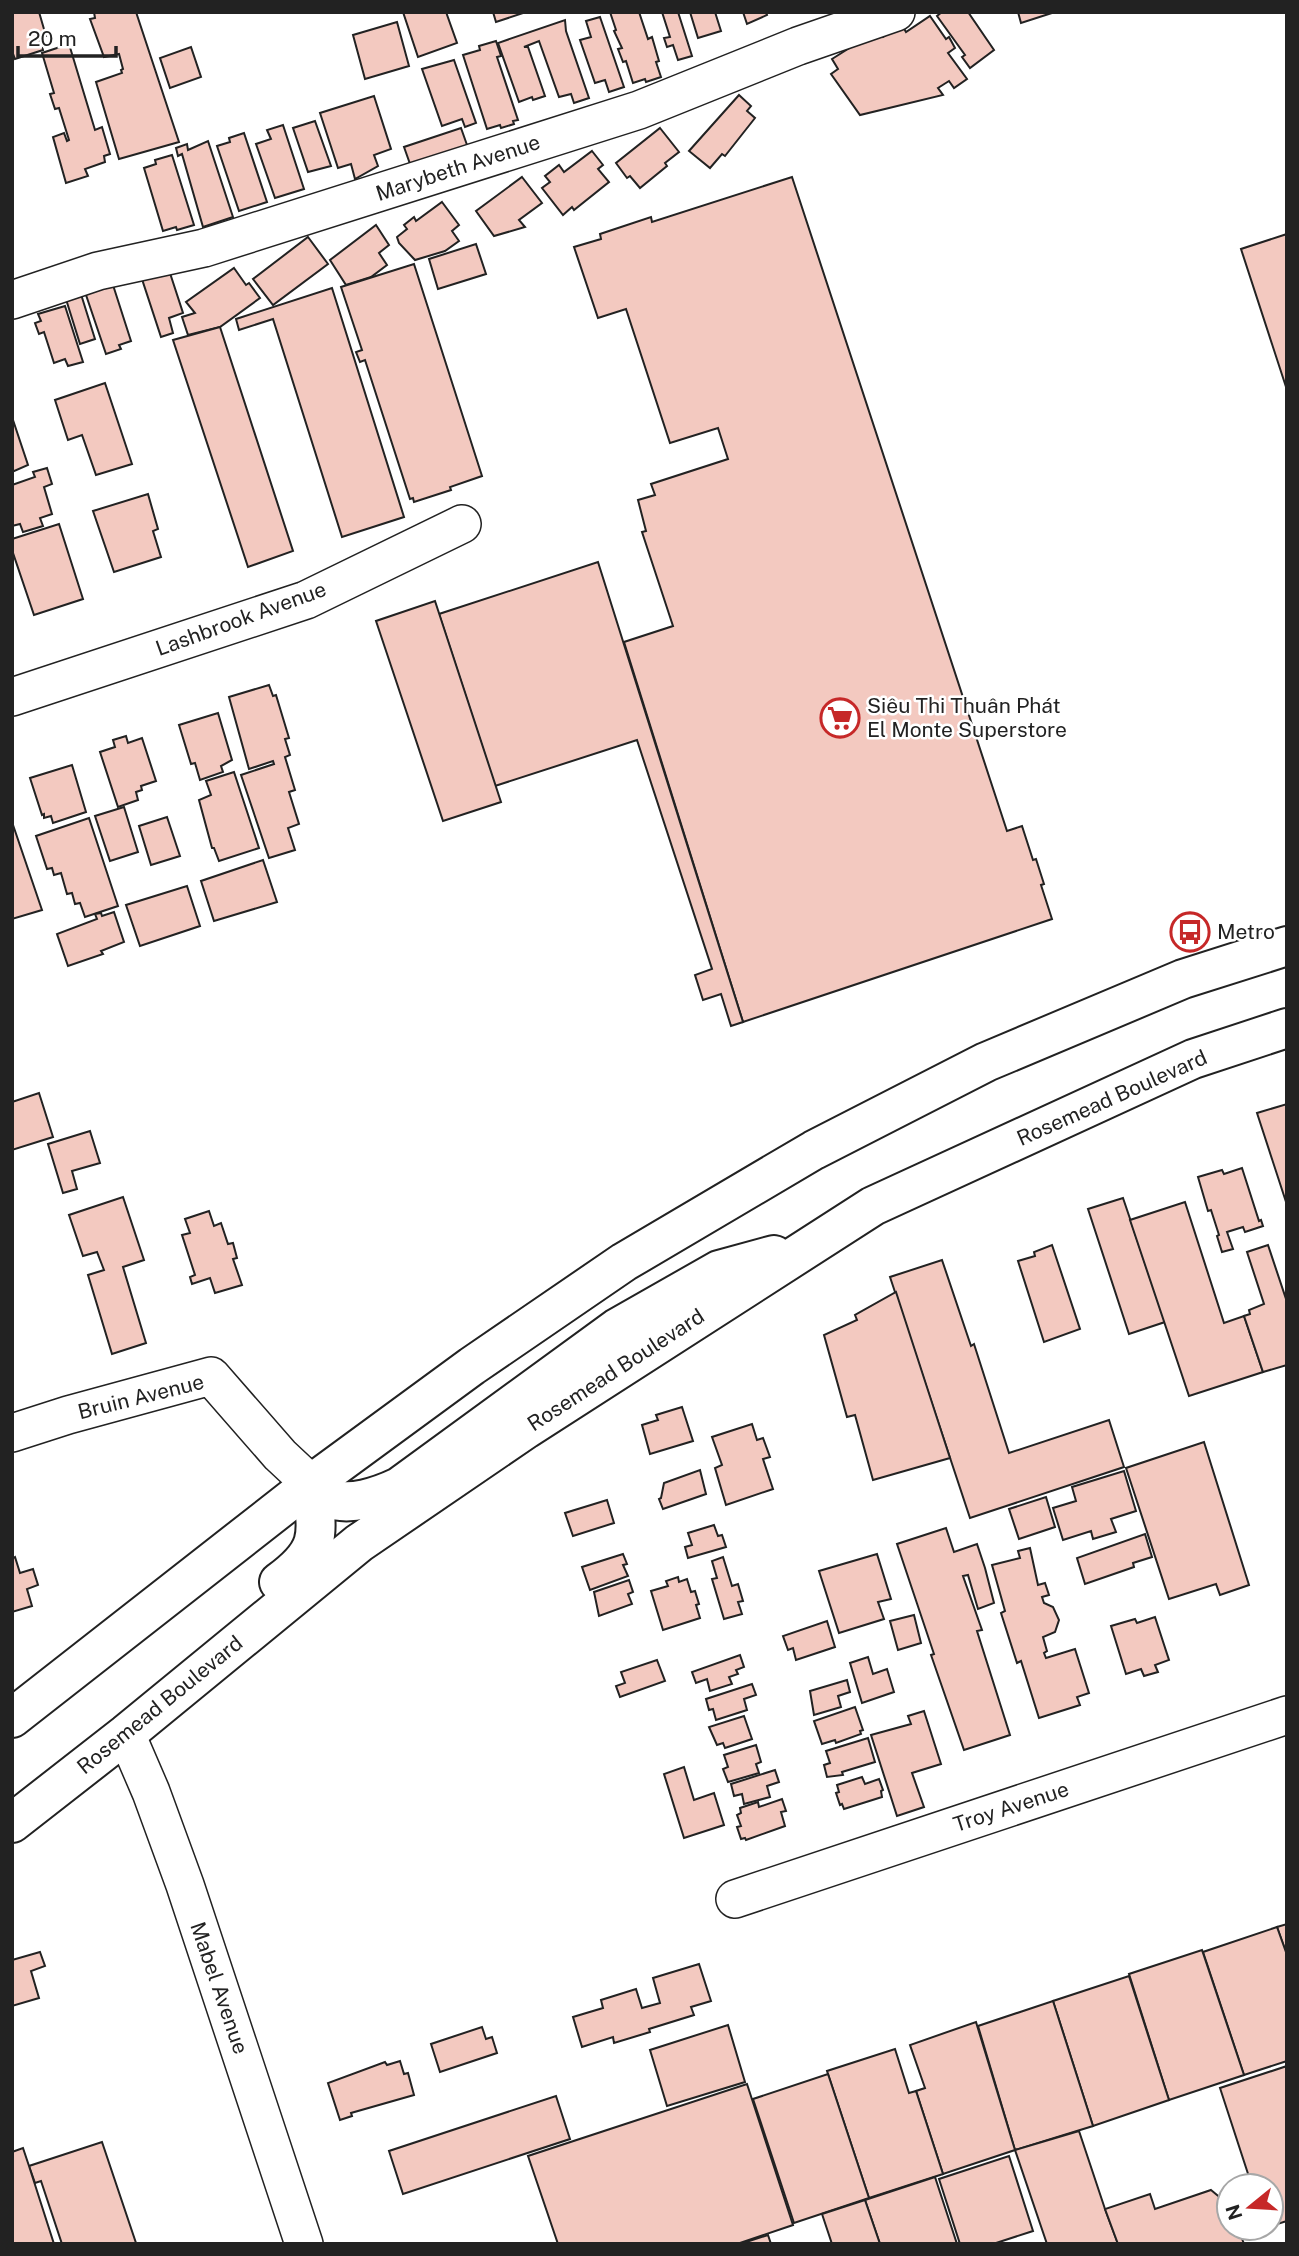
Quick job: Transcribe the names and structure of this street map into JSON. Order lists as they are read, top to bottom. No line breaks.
{"streets":{"main road":["Rosemead Boulevard"],"street":["Marybeth Avenue","Lashbrook Avenue","Bruin Avenue","Troy Avenue","Mabel Avenue"]},"crossings":[["Rosemead Boulevard","Mabel Avenue"]],"places":{"supermarket":["Siêu Thi Thuân Phát El Monte Superstore"],"bus stop":["Metro"]},"scale_bar":"20 m","north":"left"}
